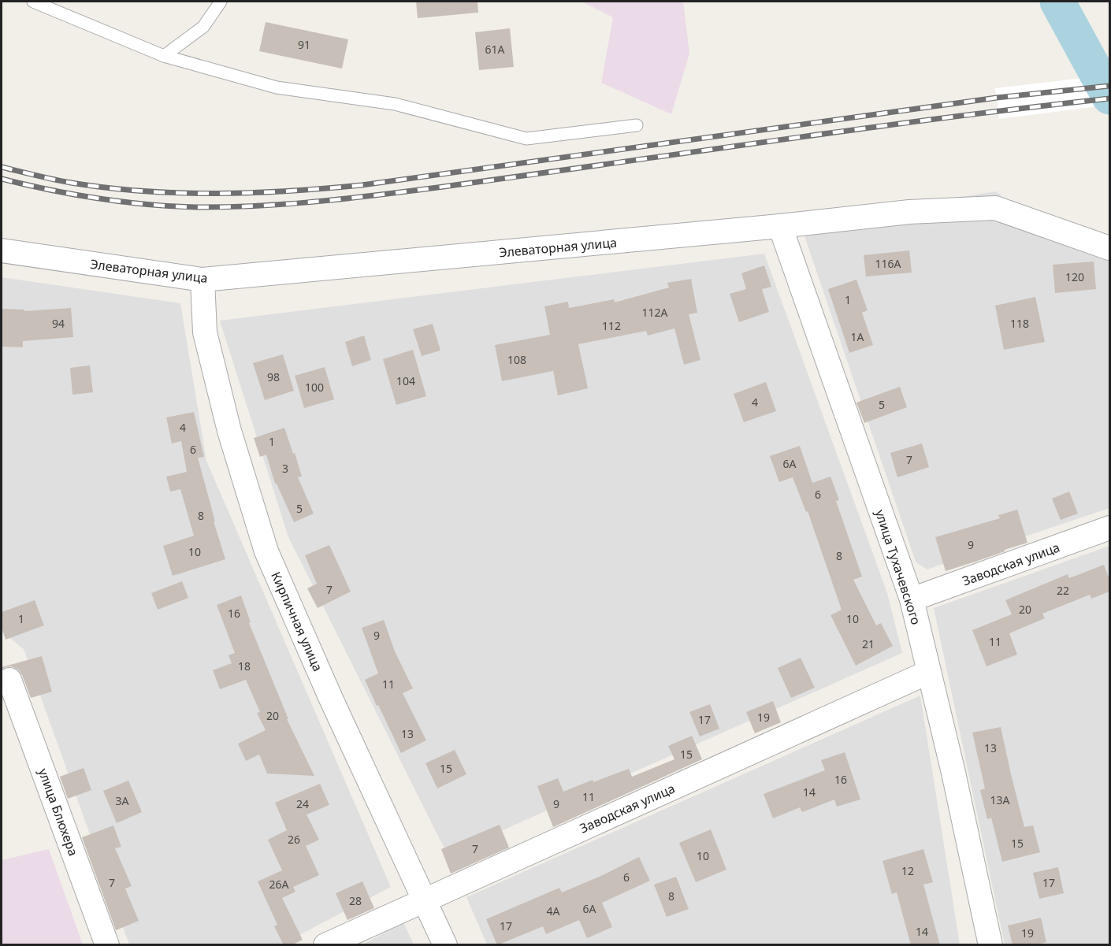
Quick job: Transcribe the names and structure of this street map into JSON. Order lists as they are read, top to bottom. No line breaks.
{"streets":{"street":["Элеваторная улица","Заводская улица","улица Тухачевского","Кирпичная улица","улица Блюхера"]},"crossings":[["Элеваторная улица","улица Тухачевского"],["Элеваторная улица","Кирпичная улица"],["Заводская улица","улица Тухачевского"],["Заводская улица","Кирпичная улица"]],"house_numbers":["91","61А","116А","120","1","112А","94","118","112","1А","108","98","104","100","4","5","4","1","6","7","6А","3","6","5","8","9","10","8","7","22","20","16","1","10","9","11","21","18","11","20","19","17","13","13","15","15","16","14","11","13А","3А","24","9","26","15","7","10","12","6","7","17","26А","8","28","6А","4А","17","14","19"]}
